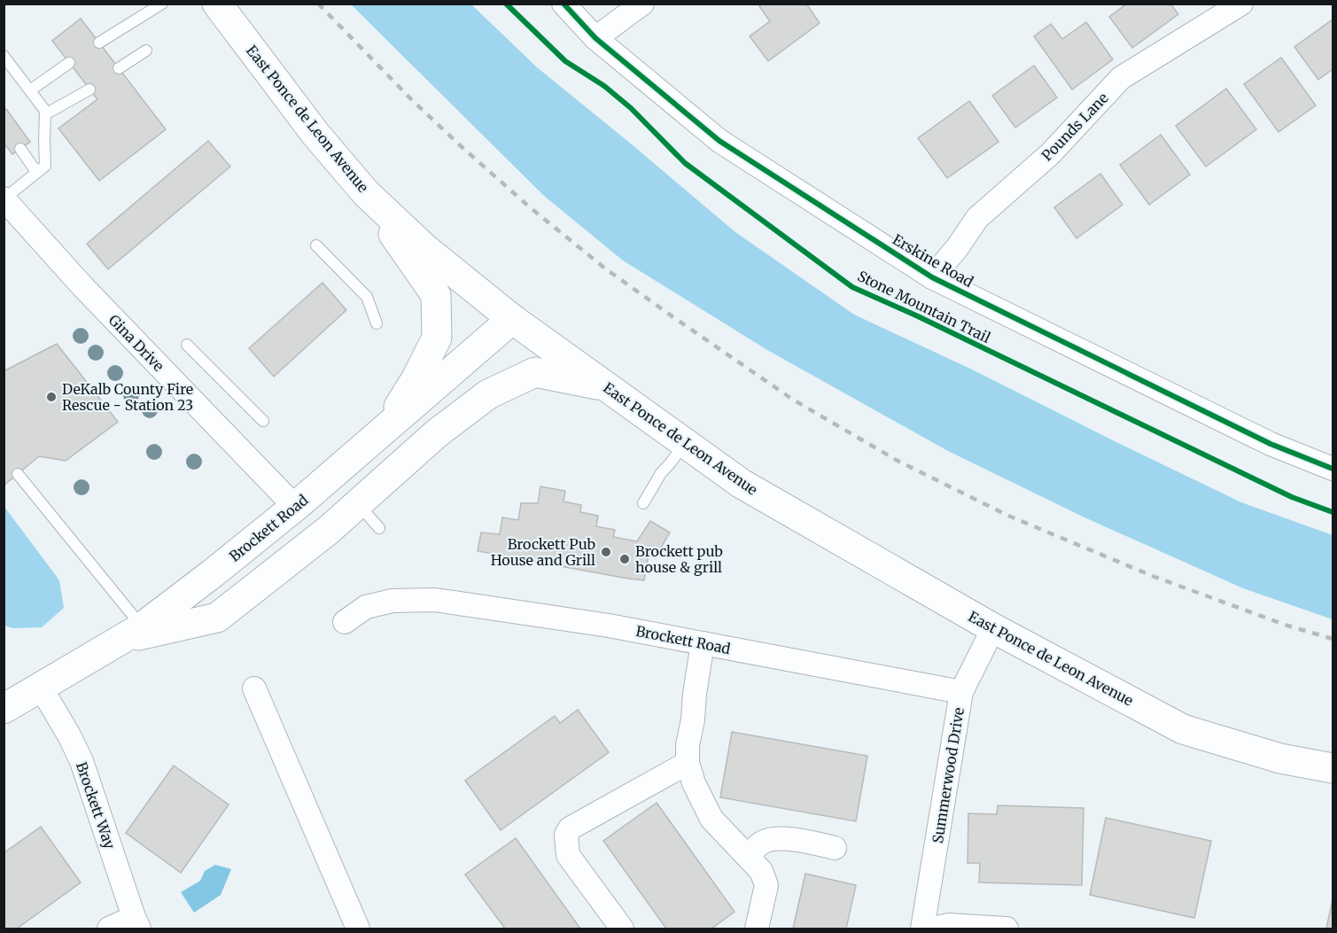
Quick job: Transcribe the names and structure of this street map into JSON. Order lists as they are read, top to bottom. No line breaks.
{"streets":{"main road":["East Ponce de Leon Avenue","Brockett Road"],"street":["Pounds Lane","Erskine Road","Gina Drive","Summerwood Drive","Brockett Way"],"cycle path":["Stone Mountain Trail"]},"crossings":[["East Ponce de Leon Avenue","Brockett Road"],["East Ponce de Leon Avenue","Summerwood Drive"],["Pounds Lane","Erskine Road"],["Gina Drive","Brockett Road"],["Brockett Road","Summerwood Drive"],["Brockett Road","Brockett Way"]],"places":["DeKalb County Fire Rescue - Station 23","Brockett Pub House and Grill","Brockett pub house & grill"]}
